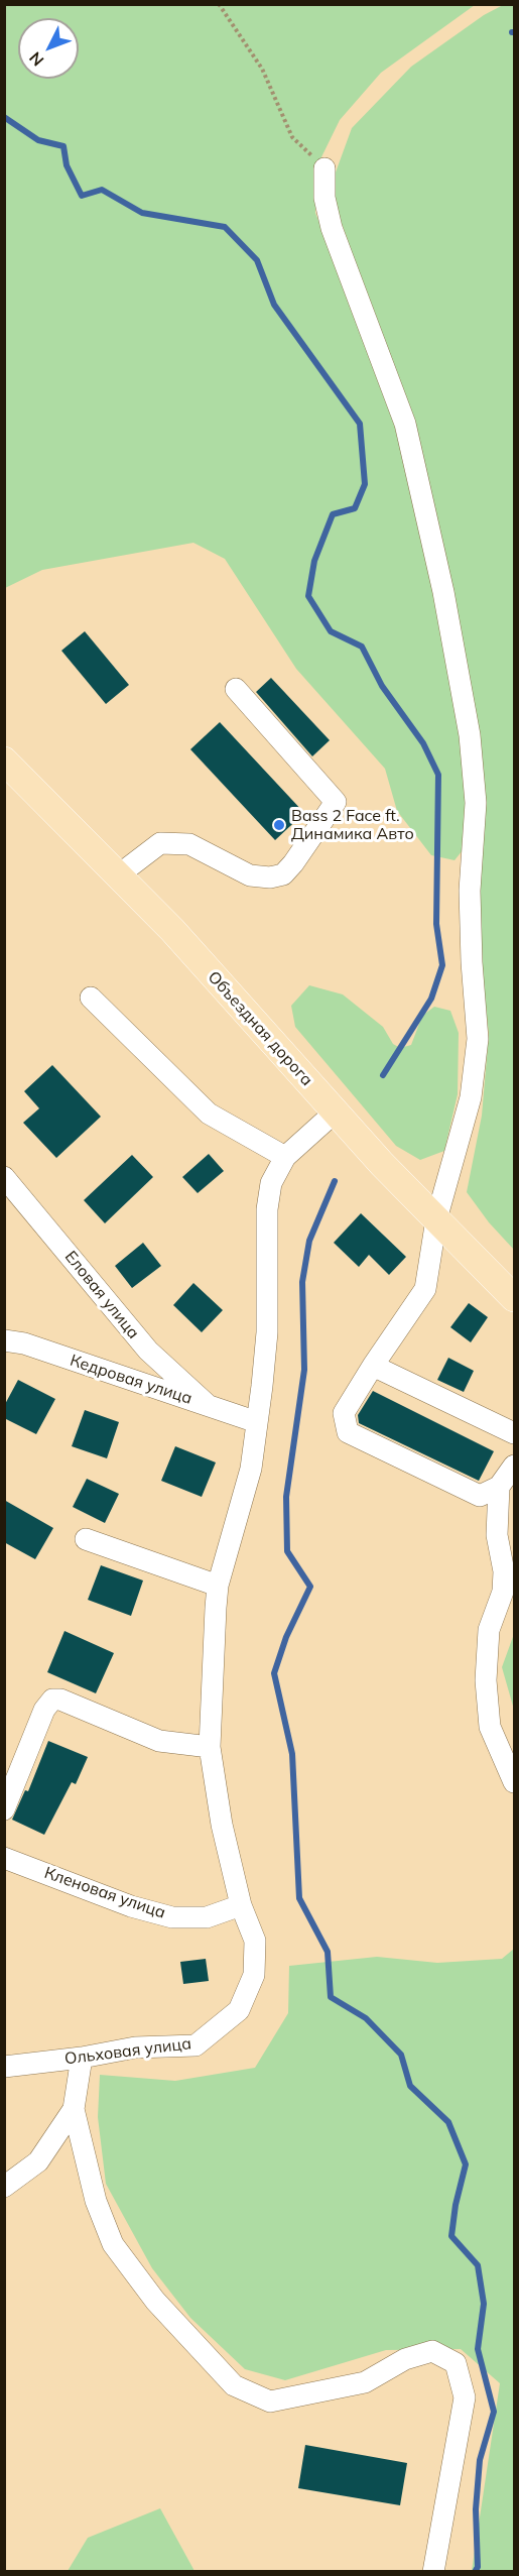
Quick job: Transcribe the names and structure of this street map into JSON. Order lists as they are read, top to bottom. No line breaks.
{"streets":{"main road":["Объездная дорога"],"street":["Еловая улица","Кедровая улица","Кленовая улица","Ольховая улица"]},"crossings":[["Еловая улица","Кедровая улица"],["Кедровая улица","Ольховая улица"],["Кленовая улица","Ольховая улица"]],"places":["Bass 2 Face ft. Динамика Авто"],"north":"bottom left"}
